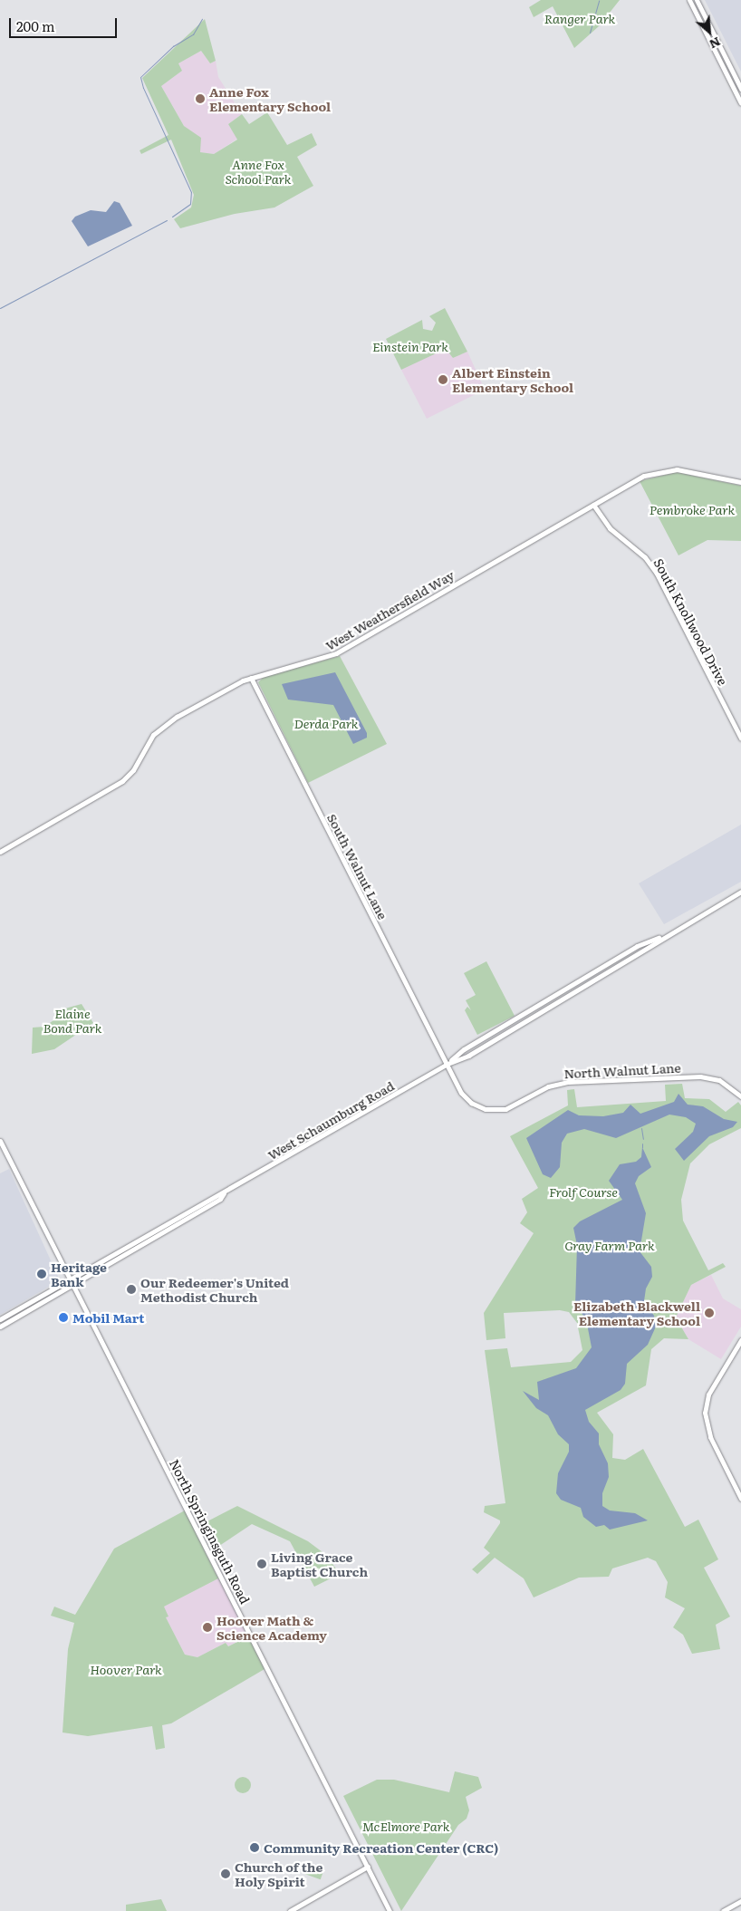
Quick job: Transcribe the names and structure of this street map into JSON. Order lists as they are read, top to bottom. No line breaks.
{"streets":{"street":["West Weathersfield Way","South Knollwood Drive","South Walnut Lane","North Walnut Lane","West Schaumburg Road","North Springinsguth Road"]},"crossings":[["West Weathersfield Way","South Knollwood Drive"],["West Weathersfield Way","South Walnut Lane"],["South Walnut Lane","North Walnut Lane"],["South Walnut Lane","West Schaumburg Road"],["North Walnut Lane","West Schaumburg Road"],["West Schaumburg Road","North Springinsguth Road"]],"parks":["Ranger Park","Anne Fox School Park","Einstein Park","Pembroke Park","Derda Park","Elaine Bond Park","Frolf Course","Gray Farm Park","Hoover Park","McElmore Park"],"places":["Anne Fox Elementary School","Albert Einstein Elementary School","Heritage Bank","Our Redeemer's United Methodist Church","Elizabeth Blackwell Elementary School","Mobil Mart","Living Grace Baptist Church","Hoover Math & Science Academy","Community Recreation Center (CRC)","Church of the Holy Spirit"],"scale_bar":"200 m","north":"bottom right"}
